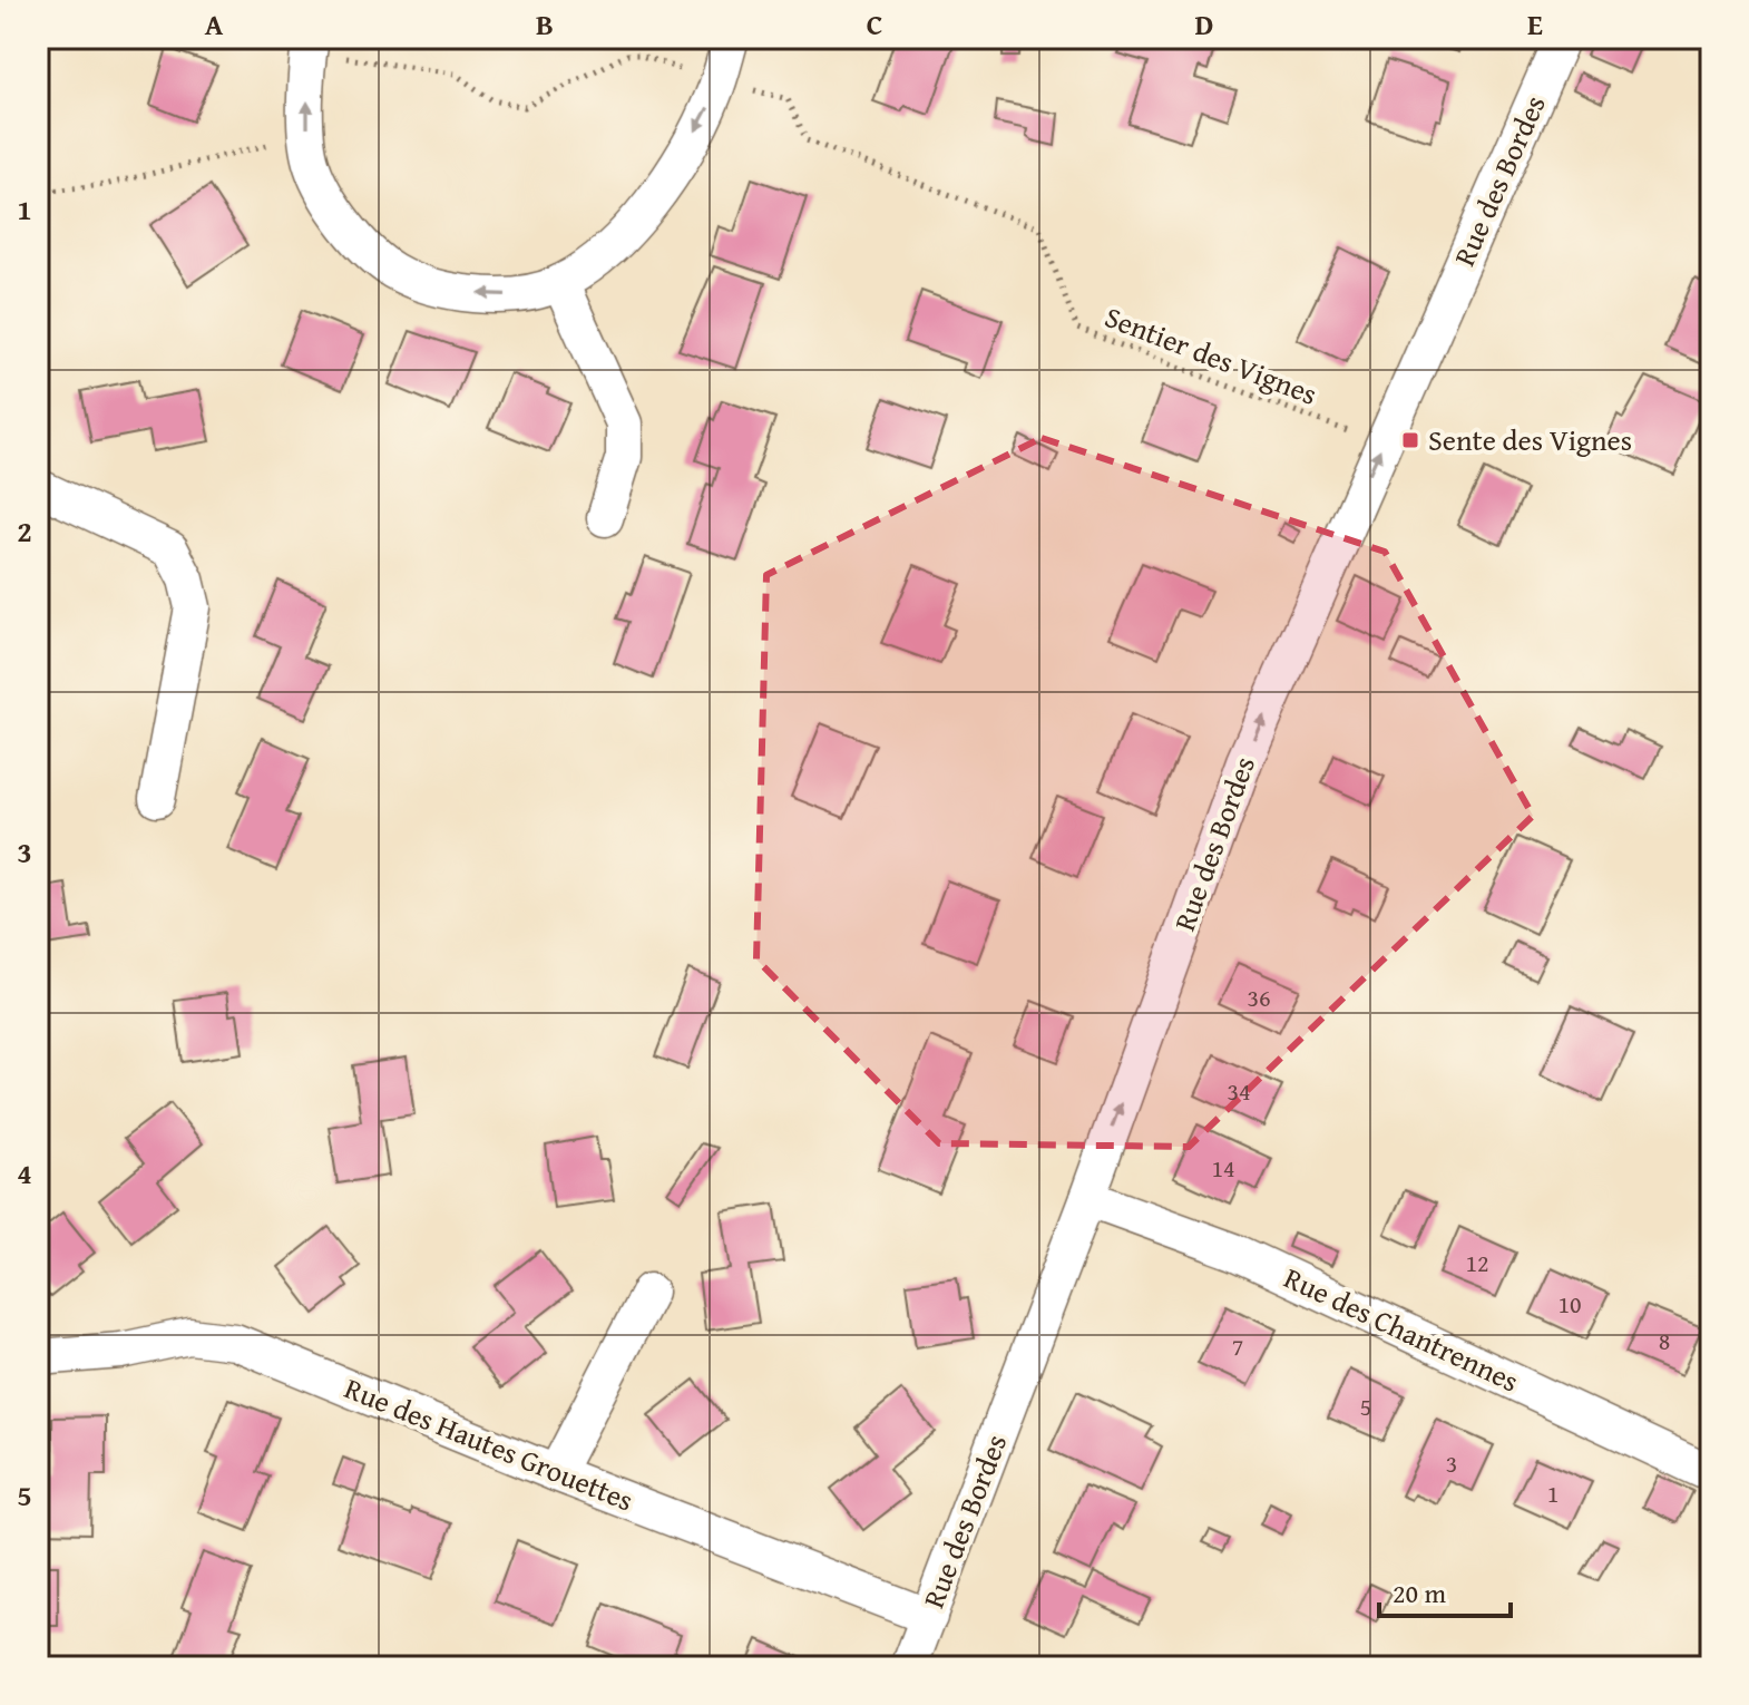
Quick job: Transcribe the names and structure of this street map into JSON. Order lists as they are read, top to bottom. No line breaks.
{"streets":{"street":["Rue des Bordes","Rue des Chantrennes","Rue des Hautes Grouettes"],"path":["Sentier des Vignes"]},"crossings":[["Rue des Bordes","Sentier des Vignes"],["Rue des Bordes","Rue des Chantrennes"],["Rue des Bordes","Rue des Hautes Grouettes"]],"one_way":["Rue des Bordes"],"places":{"transit":["Sente des Vignes"]},"house_numbers":["36","34","14","12","10","8","7","5","3","1"],"scale_bar":"20 m","grid":{"columns":["A","B","C","D","E"],"rows":["1","2","3","4","5"]}}
